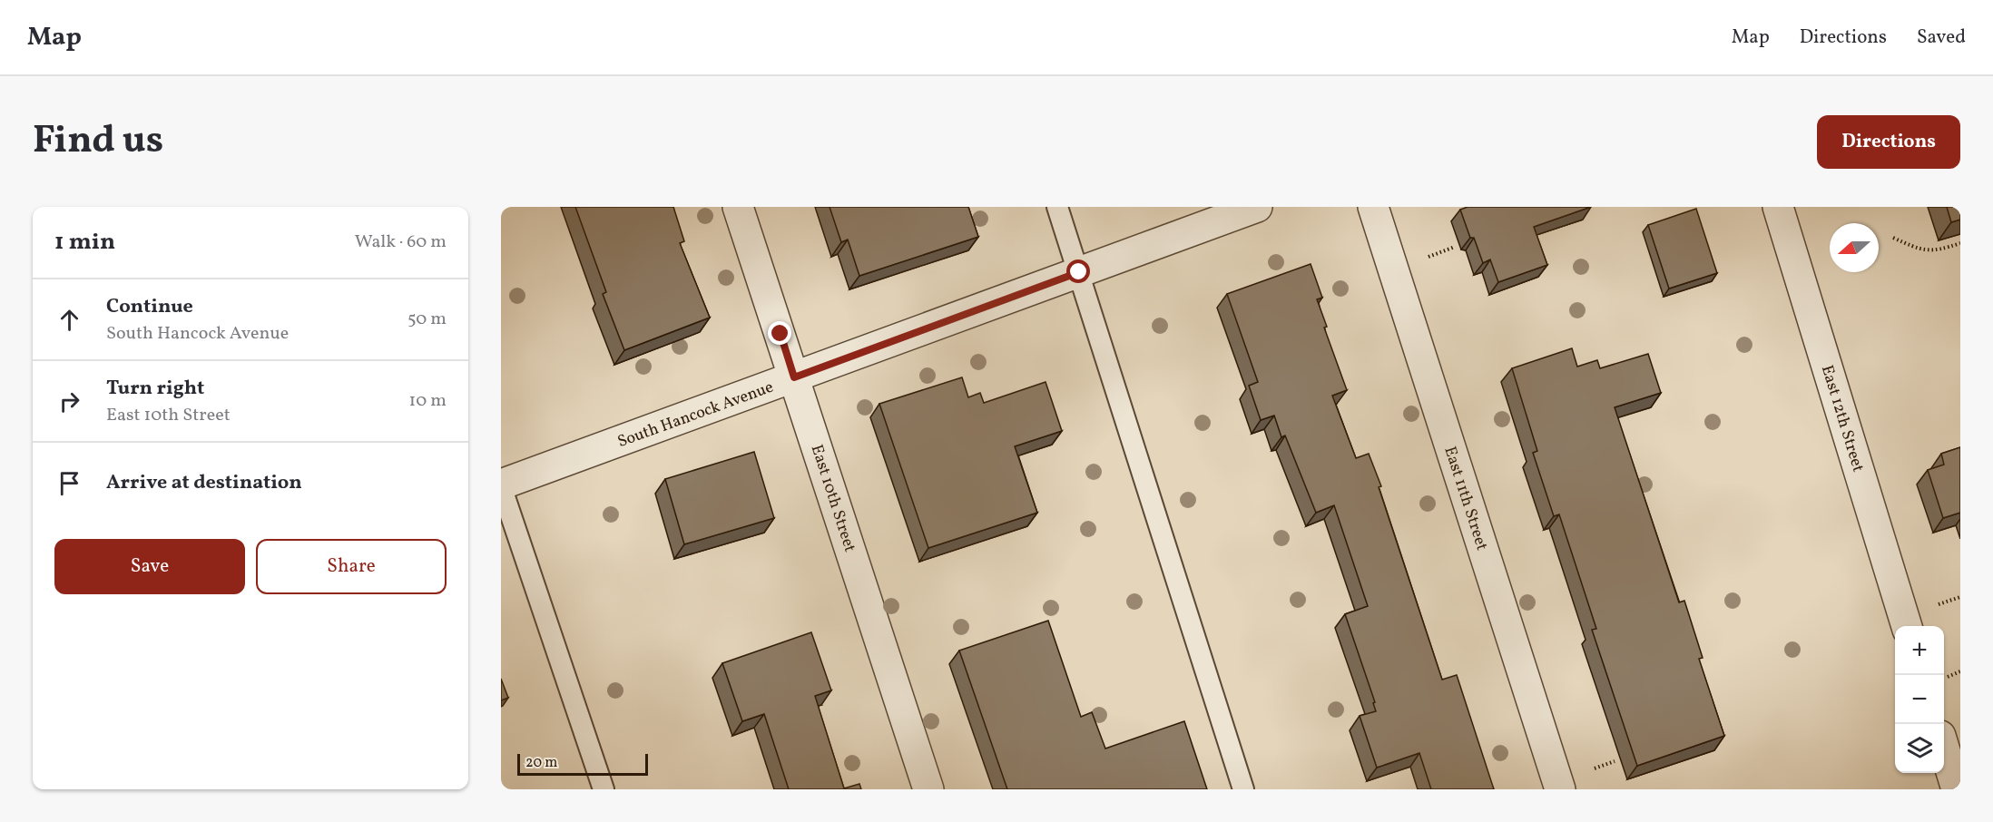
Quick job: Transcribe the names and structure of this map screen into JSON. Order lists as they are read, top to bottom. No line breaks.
{"streets":{"street":["South Hancock Avenue","East 12th Street","East 10th Street","East 11th Street"]},"crossings":[["South Hancock Avenue","East 10th Street"]],"scale_bar":"20 m","north":"left","page":{"header":"Map","nav":["Map","Directions","Saved"],"title":"Find us","buttons":["Directions",["Save","Share"]],"heading":["1 min","Walk · 60 m"],"list":[["Continue","South Hancock Avenue","50 m"],["Turn right","East 10th Street","10 m"],"Arrive at destination"],"map_buttons":["+","−"],"scale":"20 m"}}
